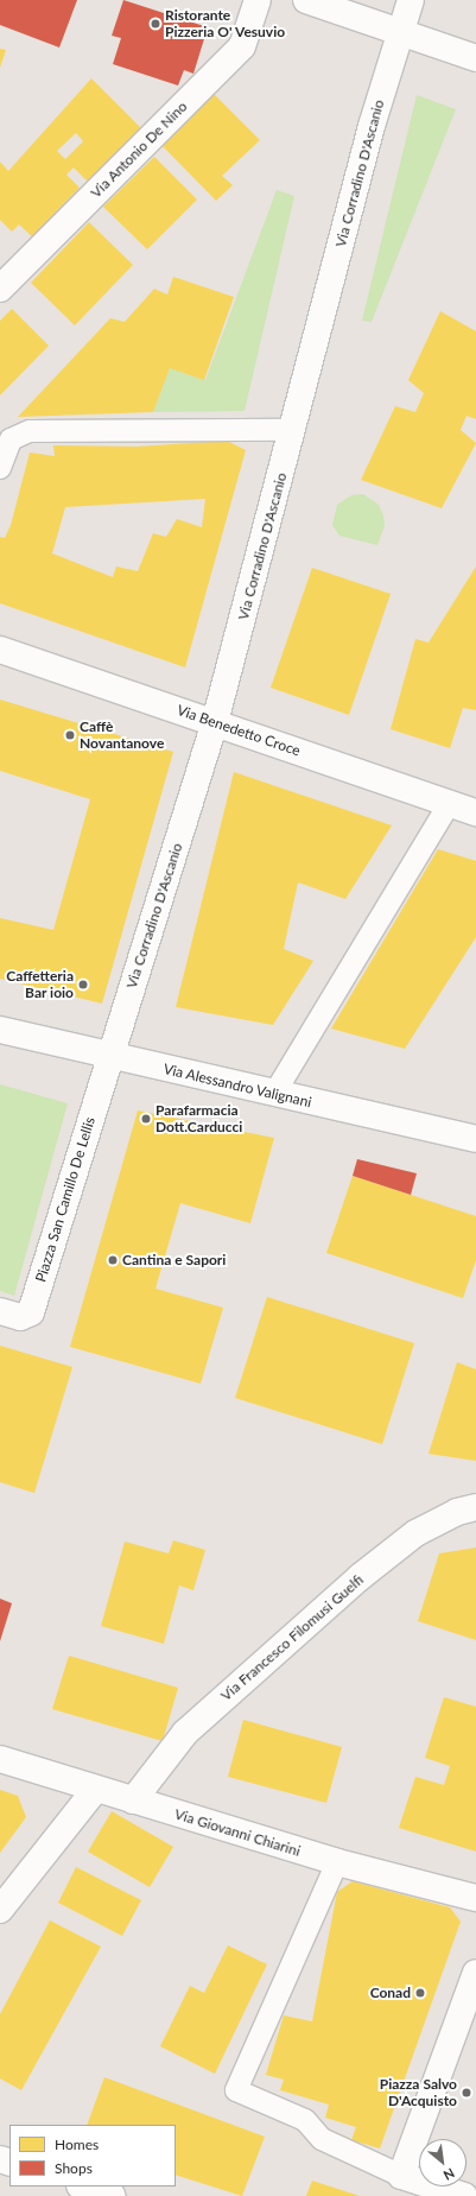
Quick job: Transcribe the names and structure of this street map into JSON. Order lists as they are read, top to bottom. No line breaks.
{"streets":{"street":["Via Antonio De Nino","Via Corradino D'Ascanio","Via Benedetto Croce","Via Alessandro Valignani","Piazza San Camillo De Lellis","Via Francesco Filomusi Guelfi","Via Giovanni Chiarini"]},"crossings":[["Via Corradino D'Ascanio","Via Benedetto Croce"],["Via Corradino D'Ascanio","Via Alessandro Valignani"],["Via Corradino D'Ascanio","Piazza San Camillo De Lellis"],["Via Alessandro Valignani","Piazza San Camillo De Lellis"],["Via Francesco Filomusi Guelfi","Via Giovanni Chiarini"]],"places":["Ristorante Pizzeria O' Vesuvio","Caffè Novantanove","Caffetteria Bar ioio","Parafarmacia Dott.Carducci","Cantina e Sapori","Conad","Piazza Salvo D'Acquisto"],"legend":["Homes","Shops"],"north":"bottom right"}
